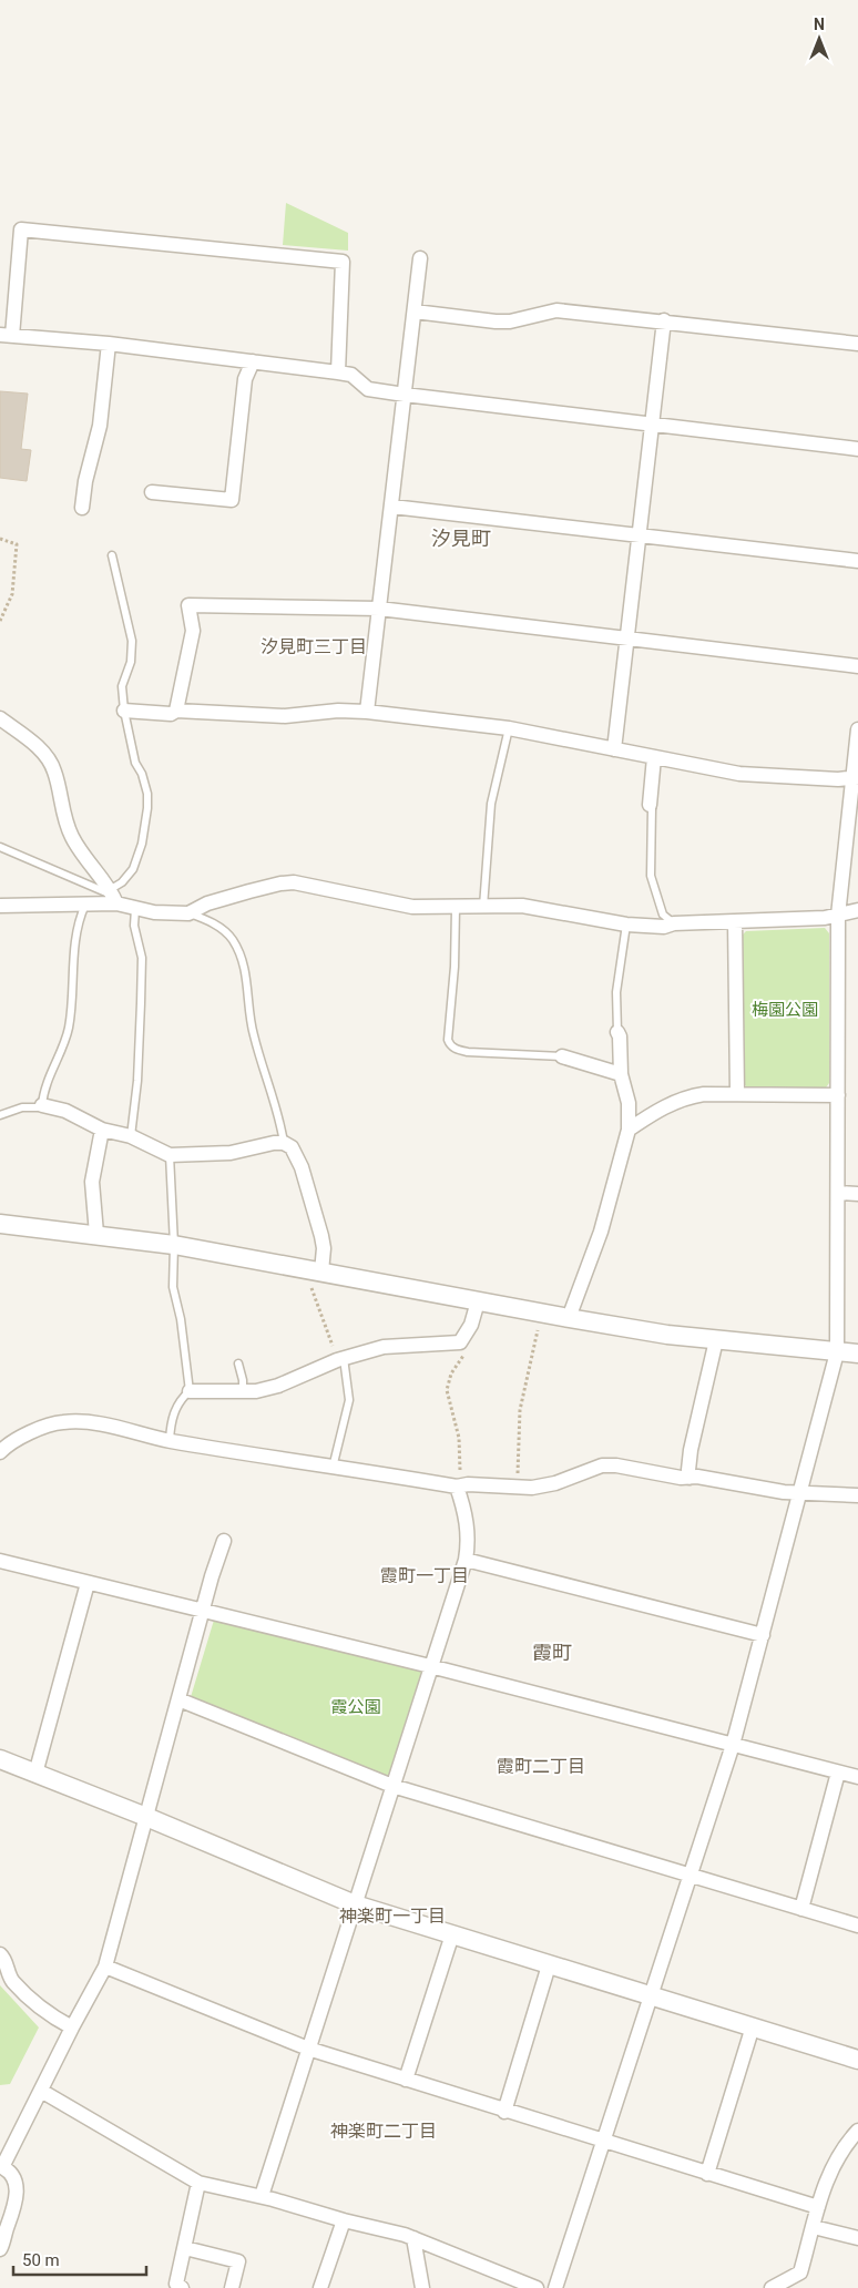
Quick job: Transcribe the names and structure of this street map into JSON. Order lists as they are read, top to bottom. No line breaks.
{"districts":["汐見町","汐見町三丁目","霞町一丁目","霞町","霞町二丁目","神楽町一丁目","神楽町二丁目"],"parks":["梅園公園","霞公園"],"scale_bar":"50 m","north":"top"}
